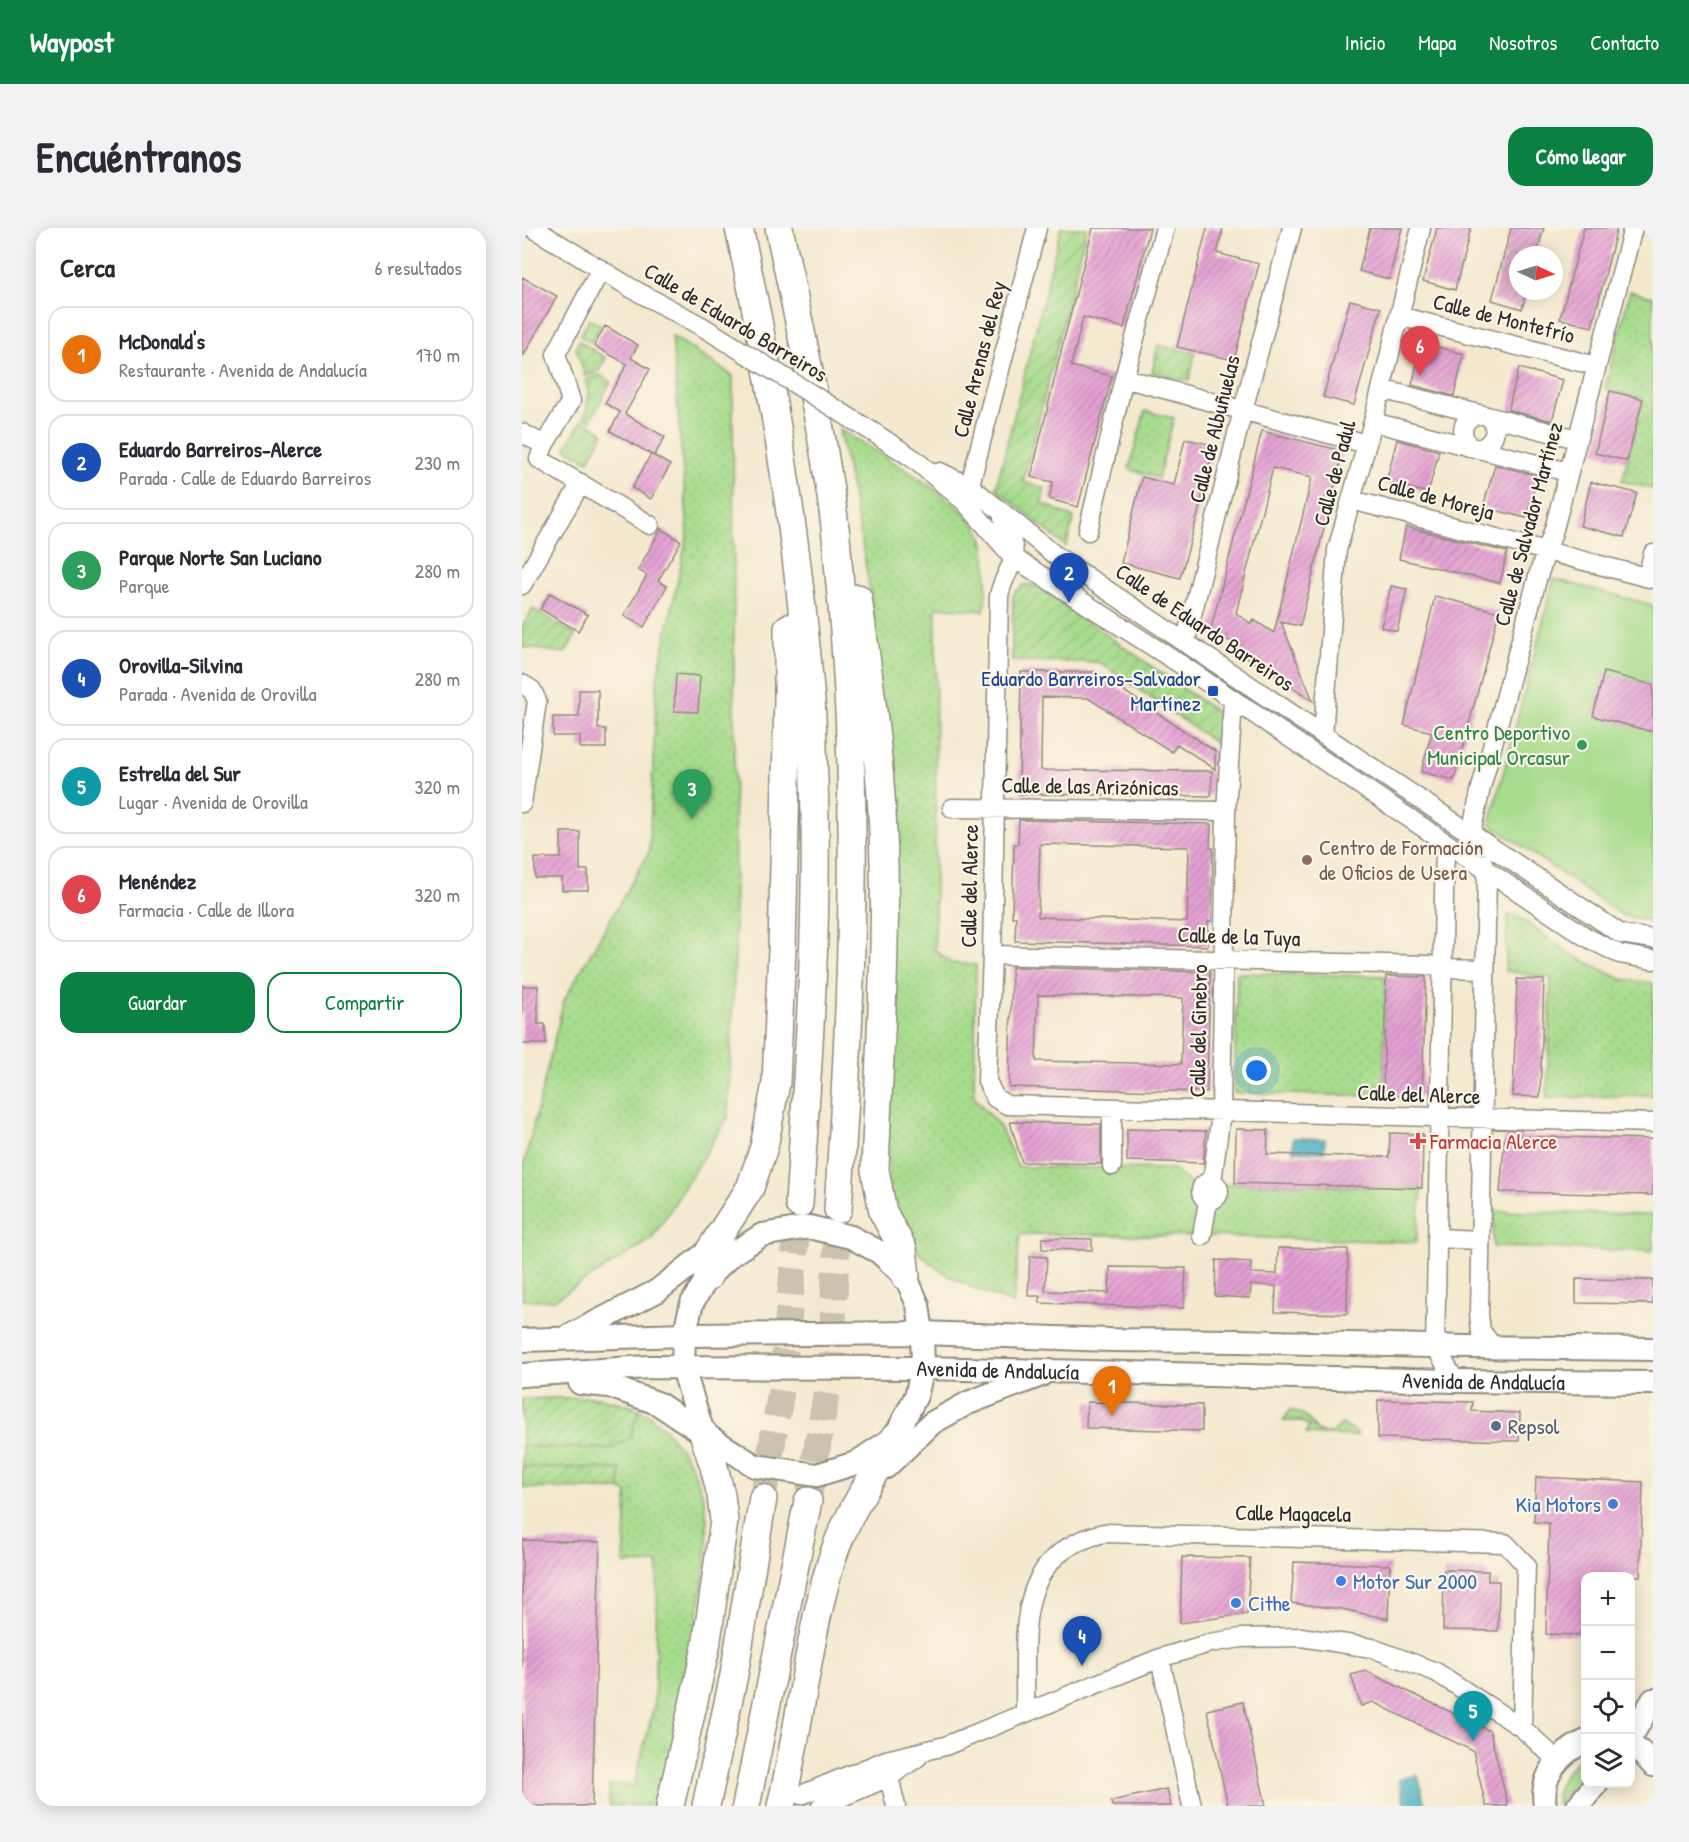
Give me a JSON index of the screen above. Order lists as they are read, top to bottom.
{
  "streets": {
    "main road": ["Avenida de Andalucía"],
    "street": [
      "Calle de Montefrío",
      "Calle de Eduardo Barreiros",
      "Calle Arenas del Rey",
      "Calle de Albuñuelas",
      "Calle de Padul",
      "Calle de Moreja",
      "Calle de Salvador Martínez",
      "Calle de las Arizónicas",
      "Calle del Alerce",
      "Calle de la Tuya",
      "Calle del Ginebro",
      "Calle Magacela"
    ]
  },
  "crossings": [
    ["Calle de Montefrío", "Calle de Padul"],
    ["Calle de Montefrío", "Calle de Salvador Martínez"],
    ["Calle de Eduardo Barreiros", "Calle Arenas del Rey"],
    ["Calle de Eduardo Barreiros", "Calle de Albuñuelas"],
    ["Calle de Eduardo Barreiros", "Calle de Padul"],
    ["Calle de Eduardo Barreiros", "Calle de Salvador Martínez"],
    ["Calle de Eduardo Barreiros", "Calle del Alerce"],
    ["Calle de Eduardo Barreiros", "Calle del Ginebro"],
    ["Calle de Padul", "Calle de Moreja"],
    ["Calle de Moreja", "Calle de Salvador Martínez"],
    ["Calle de las Arizónicas", "Calle del Alerce"],
    ["Calle de las Arizónicas", "Calle del Ginebro"],
    ["Calle del Alerce", "Calle de la Tuya"],
    ["Calle del Alerce", "Calle del Ginebro"],
    ["Calle de la Tuya", "Calle del Ginebro"]
  ],
  "places": {
    "transit": ["Eduardo Barreiros-Salvador Martínez"],
    "other": [
      "Centro Deportivo Municipal Orcasur",
      "Centro de Formación de Oficios de Usera",
      "Repsol",
      "Kia Motors",
      "Motor Sur 2000",
      "Cithe"
    ],
    "health": ["Farmacia Alerce"]
  },
  "north": "right",
  "page": {
    "header": "Waypost",
    "nav": [
      "Inicio",
      "Mapa",
      "Nosotros",
      "Contacto"
    ],
    "buttons": [
      "Cómo llegar",
      ["Guardar", "Compartir"]
    ],
    "title": "Encuéntranos",
    "heading": ["Cerca", "6 resultados"],
    "list": [
      {
        "mark": "1",
        "name": "McDonald's",
        "note": "Restaurante · Avenida de Andalucía",
        "value": "170 m"
      },
      {
        "mark": "2",
        "name": "Eduardo Barreiros-Alerce",
        "note": "Parada · Calle de Eduardo Barreiros",
        "value": "230 m"
      },
      {
        "mark": "3",
        "name": "Parque Norte San Luciano",
        "note": "Parque",
        "value": "280 m"
      },
      {
        "mark": "4",
        "name": "Orovilla-Silvina",
        "note": "Parada · Avenida de Orovilla",
        "value": "280 m"
      },
      {
        "mark": "5",
        "name": "Estrella del Sur",
        "note": "Lugar · Avenida de Orovilla",
        "value": "320 m"
      },
      {
        "mark": "6",
        "name": "Menéndez",
        "note": "Farmacia · Calle de Illora",
        "value": "320 m"
      }
    ],
    "pins": [
      "6",
      "2",
      "3",
      "1",
      "4",
      "5"
    ],
    "map_buttons": ["+", "−"]
  }
}
